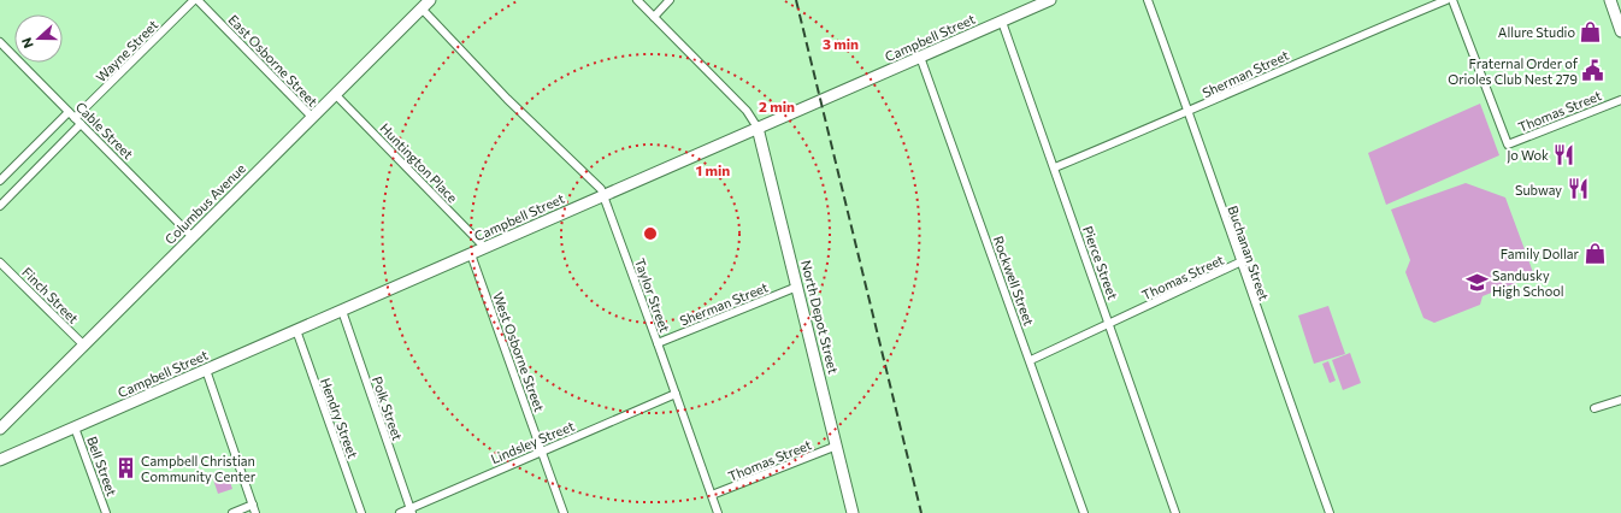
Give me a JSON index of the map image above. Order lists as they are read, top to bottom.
{
  "streets": {
    "street": [
      "Campbell Street",
      "Wayne Street",
      "East Osborne Street",
      "Sherman Street",
      "Thomas Street",
      "Cable Street",
      "Huntington Place",
      "Columbus Avenue",
      "Buchanan Street",
      "Pierce Street",
      "Rockwell Street",
      "Finch Street",
      "Taylor Street",
      "North Depot Street",
      "West Osborne Street",
      "Polk Street",
      "Hendry Street",
      "Lindsley Street",
      "Bell Street"
    ]
  },
  "crossings": [
    ["Campbell Street", "Huntington Place"],
    ["Campbell Street", "Pierce Street"],
    ["Campbell Street", "Rockwell Street"],
    ["Campbell Street", "Taylor Street"],
    ["Campbell Street", "North Depot Street"],
    ["Campbell Street", "West Osborne Street"],
    ["Campbell Street", "Polk Street"],
    ["Campbell Street", "Hendry Street"],
    ["Campbell Street", "Bell Street"],
    ["Wayne Street", "East Osborne Street"],
    ["Wayne Street", "Cable Street"],
    ["East Osborne Street", "Columbus Avenue"],
    ["Sherman Street", "Buchanan Street"],
    ["Sherman Street", "Pierce Street"],
    ["Sherman Street", "Taylor Street"],
    ["Sherman Street", "North Depot Street"],
    ["Thomas Street", "Buchanan Street"],
    ["Thomas Street", "Pierce Street"],
    ["Thomas Street", "Rockwell Street"],
    ["Thomas Street", "Taylor Street"],
    ["Thomas Street", "North Depot Street"],
    ["Cable Street", "Columbus Avenue"],
    ["Huntington Place", "Columbus Avenue"],
    ["Columbus Avenue", "Finch Street"],
    ["Columbus Avenue", "Taylor Street"],
    ["Taylor Street", "Lindsley Street"],
    ["West Osborne Street", "Lindsley Street"],
    ["Polk Street", "Lindsley Street"]
  ],
  "places": {
    "shop": ["Allure Studio", "Family Dollar"],
    "public building": ["Fraternal Order of Orioles Club Nest 279"],
    "restaurant": ["Jo Wok", "Subway"],
    "school or university": ["Sandusky High School"],
    "building": ["Campbell Christian Community Center"]
  },
  "north": "left",
  "rings": ["3 min", "2 min", "1 min"]
}
